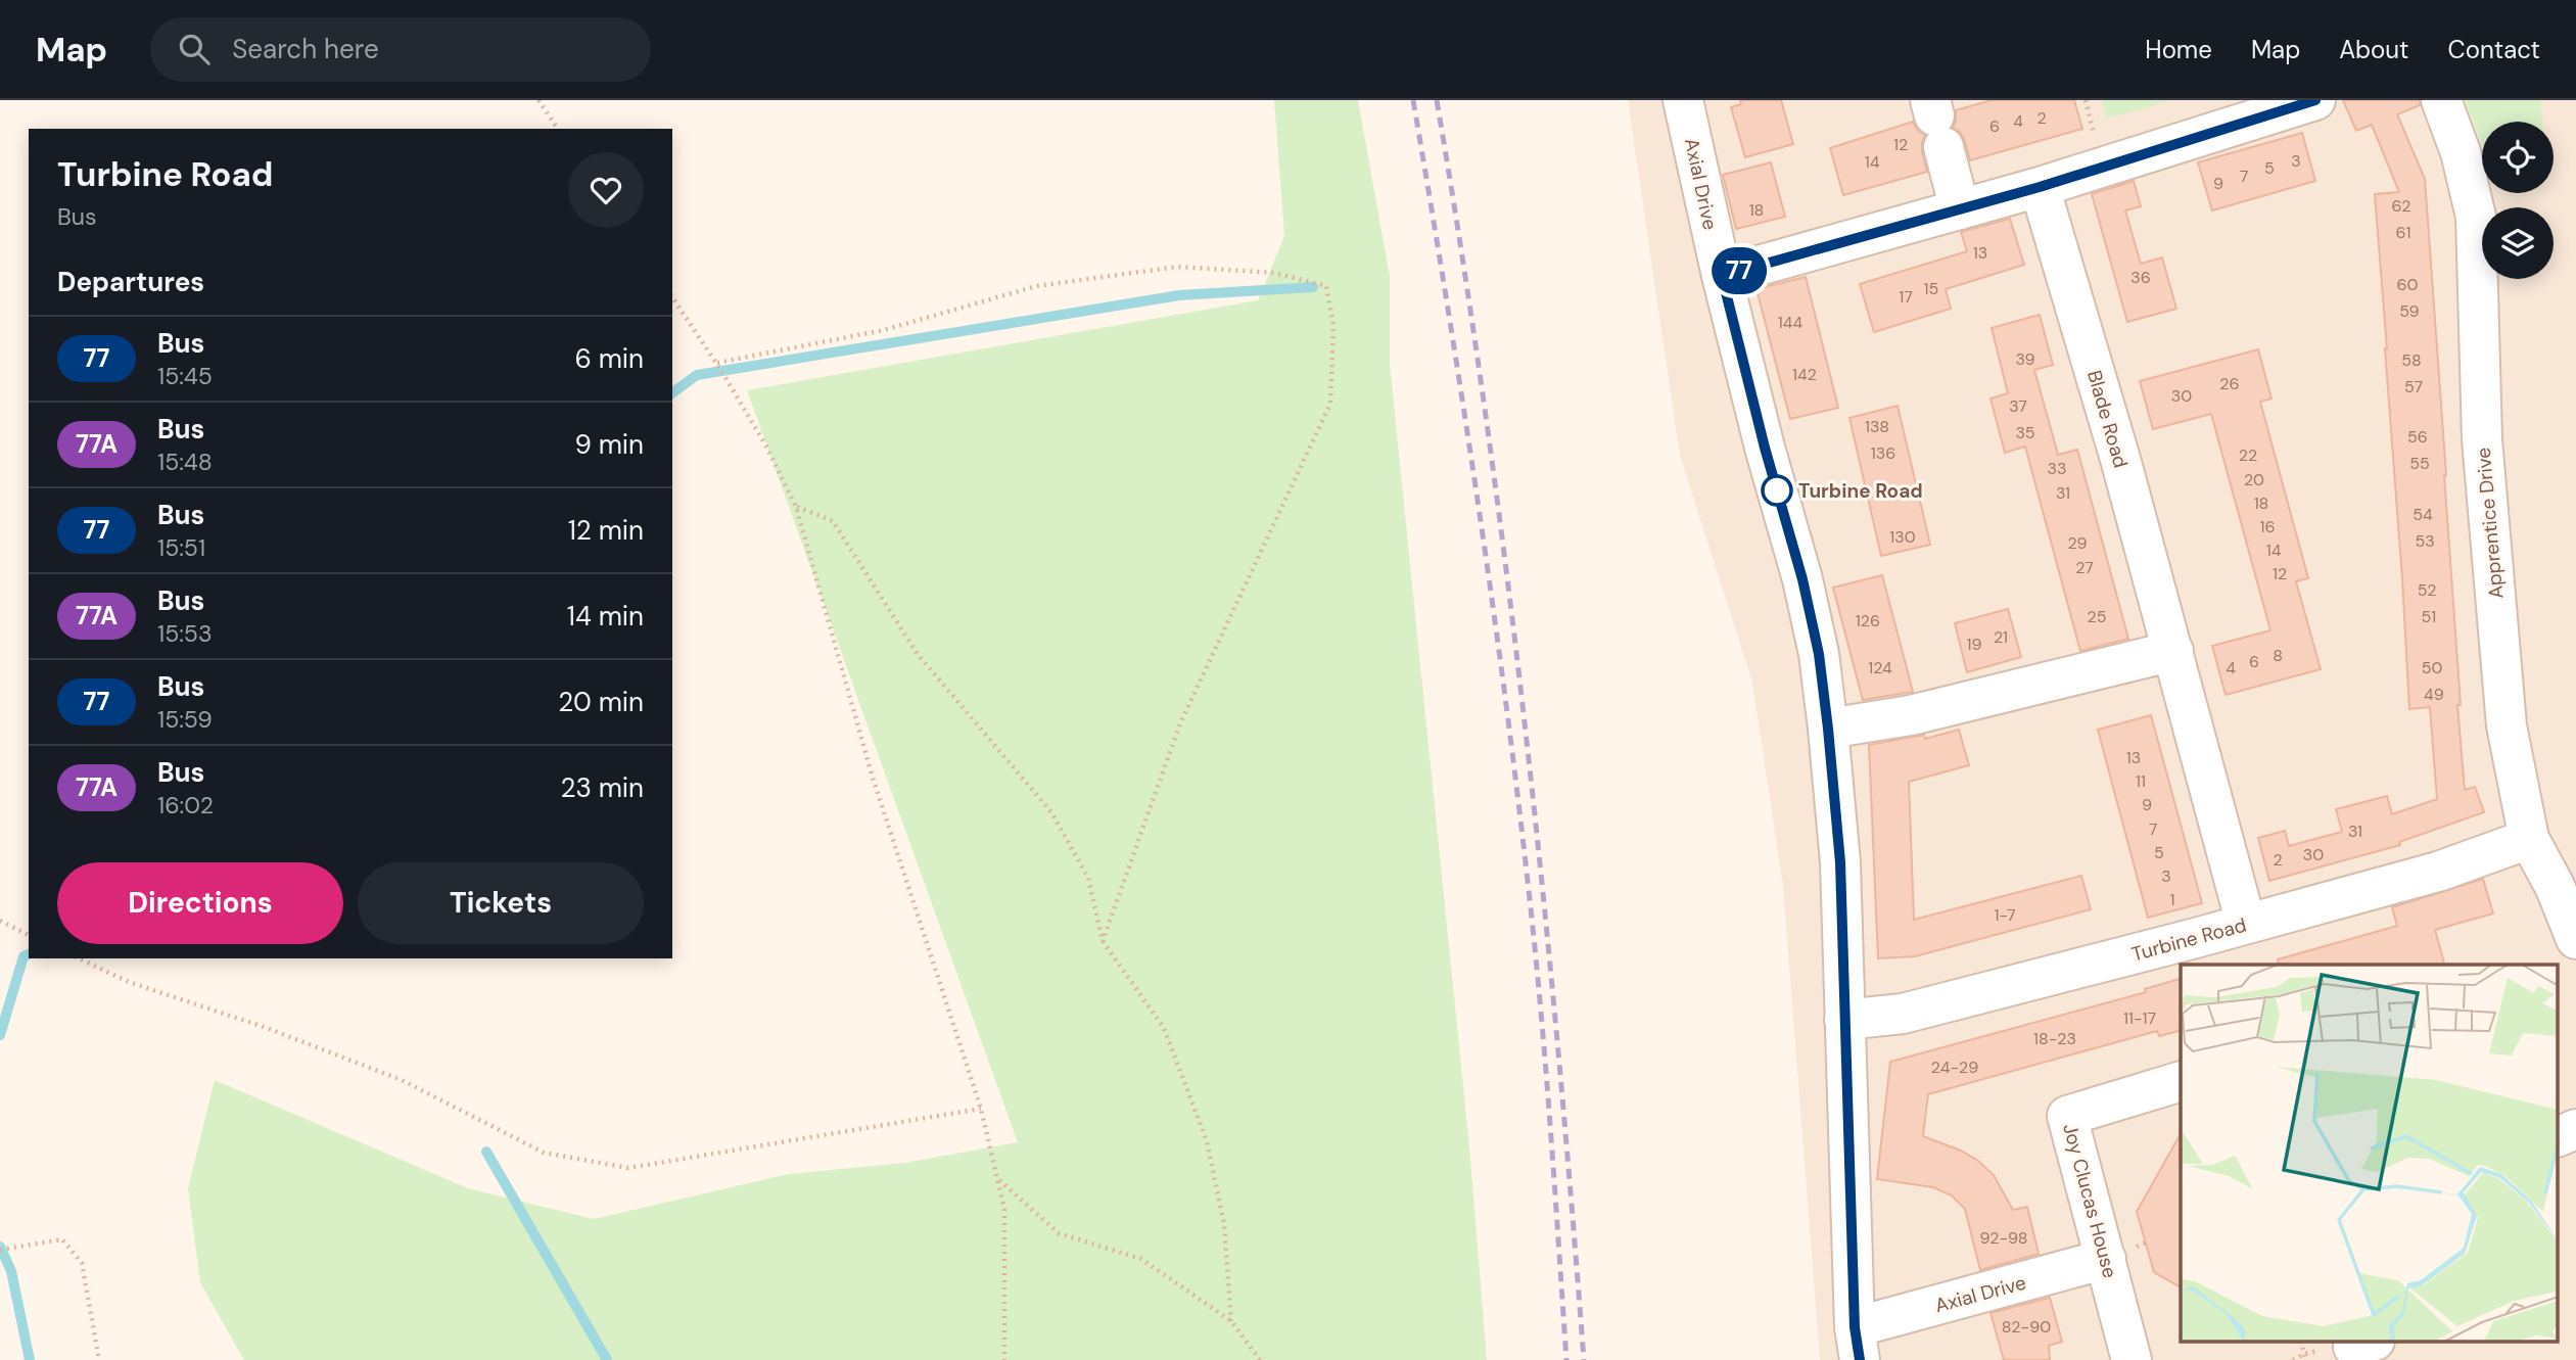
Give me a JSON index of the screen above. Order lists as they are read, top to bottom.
{
  "streets": {
    "street": [
      "Axial Drive",
      "Blade Road",
      "Apprentice Drive",
      "Turbine Road",
      "Joy Clucas House"
    ]
  },
  "crossings": [
    ["Axial Drive", "Turbine Road"],
    ["Axial Drive", "Joy Clucas House"],
    ["Blade Road", "Turbine Road"],
    ["Apprentice Drive", "Turbine Road"]
  ],
  "places": ["Turbine Road"],
  "lines": ["bus line 77"],
  "house_numbers": [
    "2",
    "4",
    "6",
    "12",
    "3",
    "14",
    "5",
    "7",
    "9",
    "62",
    "18",
    "61",
    "13",
    "36",
    "60",
    "15",
    "17",
    "59",
    "144",
    "39",
    "58",
    "142",
    "26",
    "57",
    "30",
    "37",
    "138",
    "35",
    "56",
    "136",
    "22",
    "55",
    "33",
    "20",
    "31",
    "18",
    "54",
    "16",
    "130",
    "53",
    "29",
    "14",
    "27",
    "12",
    "52",
    "25",
    "51",
    "126",
    "21",
    "19",
    "8",
    "6",
    "124",
    "4",
    "50",
    "49",
    "13",
    "11",
    "9",
    "7",
    "31",
    "5",
    "30",
    "2",
    "3",
    "1",
    "1-7",
    "11-17",
    "18-23",
    "24-29",
    "92-98",
    "82-90"
  ],
  "page": {
    "header": "Map",
    "search": "Search here",
    "nav": [
      "Home",
      "Map",
      "About",
      "Contact"
    ],
    "on_map": "77",
    "heading": [
      ["Turbine Road", "Bus"],
      "Departures"
    ],
    "list": [
      {
        "mark": "77",
        "name": "Bus",
        "note": "15:45",
        "value": "6 min"
      },
      {
        "mark": "77A",
        "name": "Bus",
        "note": "15:48",
        "value": "9 min"
      },
      {
        "mark": "77",
        "name": "Bus",
        "note": "15:51",
        "value": "12 min"
      },
      {
        "mark": "77A",
        "name": "Bus",
        "note": "15:53",
        "value": "14 min"
      },
      {
        "mark": "77",
        "name": "Bus",
        "note": "15:59",
        "value": "20 min"
      },
      {
        "mark": "77A",
        "name": "Bus",
        "note": "16:02",
        "value": "23 min"
      }
    ],
    "buttons": ["Directions", "Tickets"]
  }
}
